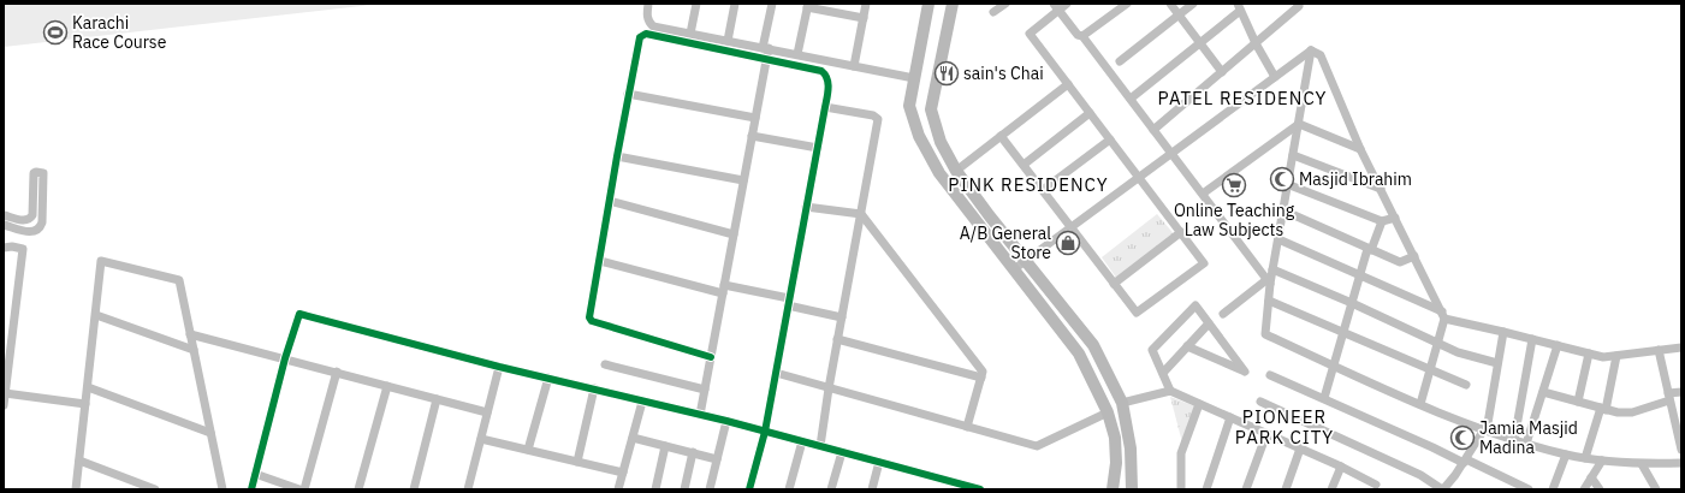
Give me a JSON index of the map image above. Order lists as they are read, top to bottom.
{
  "districts": ["PATEL RESIDENCY", "PINK RESIDENCY", "PIONEER PARK CITY"],
  "places": {
    "sports": ["Karachi Race Course"],
    "restaurant": ["sain's Chai"],
    "mosque": ["Masjid Ibrahim", "Jamia Masjid Madina"],
    "supermarket": ["Online Teaching Law Subjects"],
    "shop": ["A/B General Store"]
  }
}
